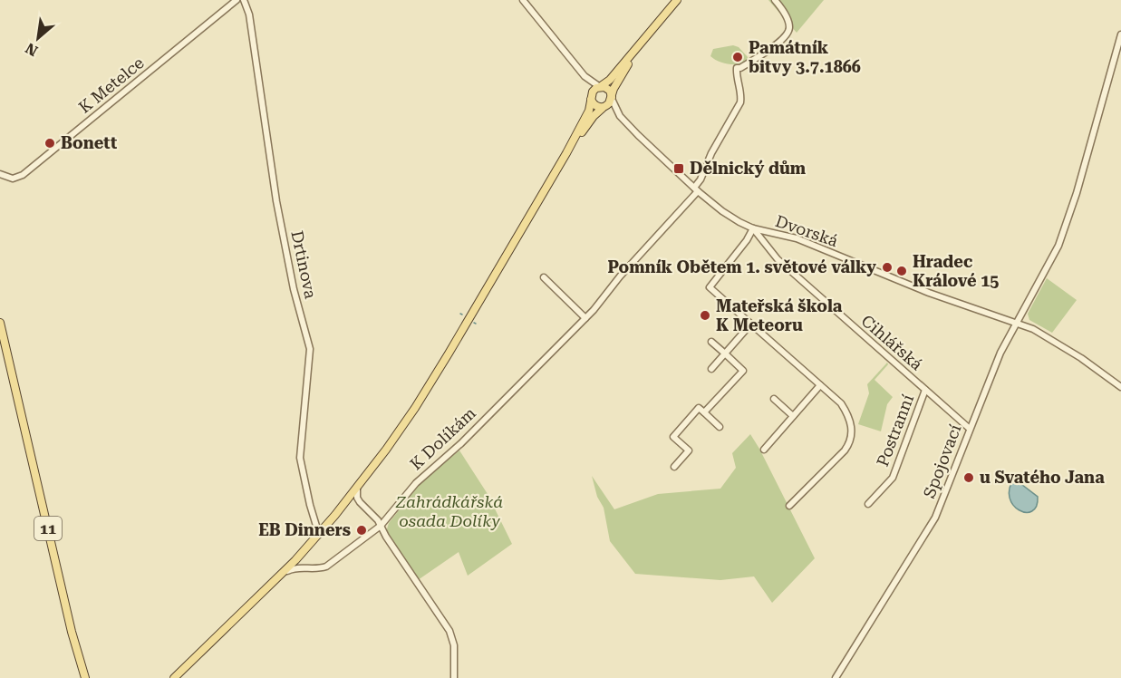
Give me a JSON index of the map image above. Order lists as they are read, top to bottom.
{
  "streets": {
    "main road": ["Dvorská", "11"],
    "street": [
      "K Metelce",
      "Drtinova",
      "Cihlářská",
      "Postranní",
      "K Dolíkám",
      "Spojovací"
    ]
  },
  "crossings": [
    ["Dvorská", "Cihlářská"],
    ["Dvorská", "K Dolíkám"],
    ["Dvorská", "Spojovací"],
    ["Cihlářská", "Postranní"],
    ["Cihlářská", "Spojovací"]
  ],
  "parks": ["Zahrádkářská osada Dolíky"],
  "places": {
    "other": [
      "Památník bitvy 3.7.1866",
      "Bonett",
      "Pomník Obětem 1. světové války",
      "Hradec Králové 15",
      "Mateřská škola K Meteoru",
      "u Svatého Jana",
      "EB Dinners"
    ],
    "transit": ["Dělnický dům"]
  },
  "north": "bottom left"
}
